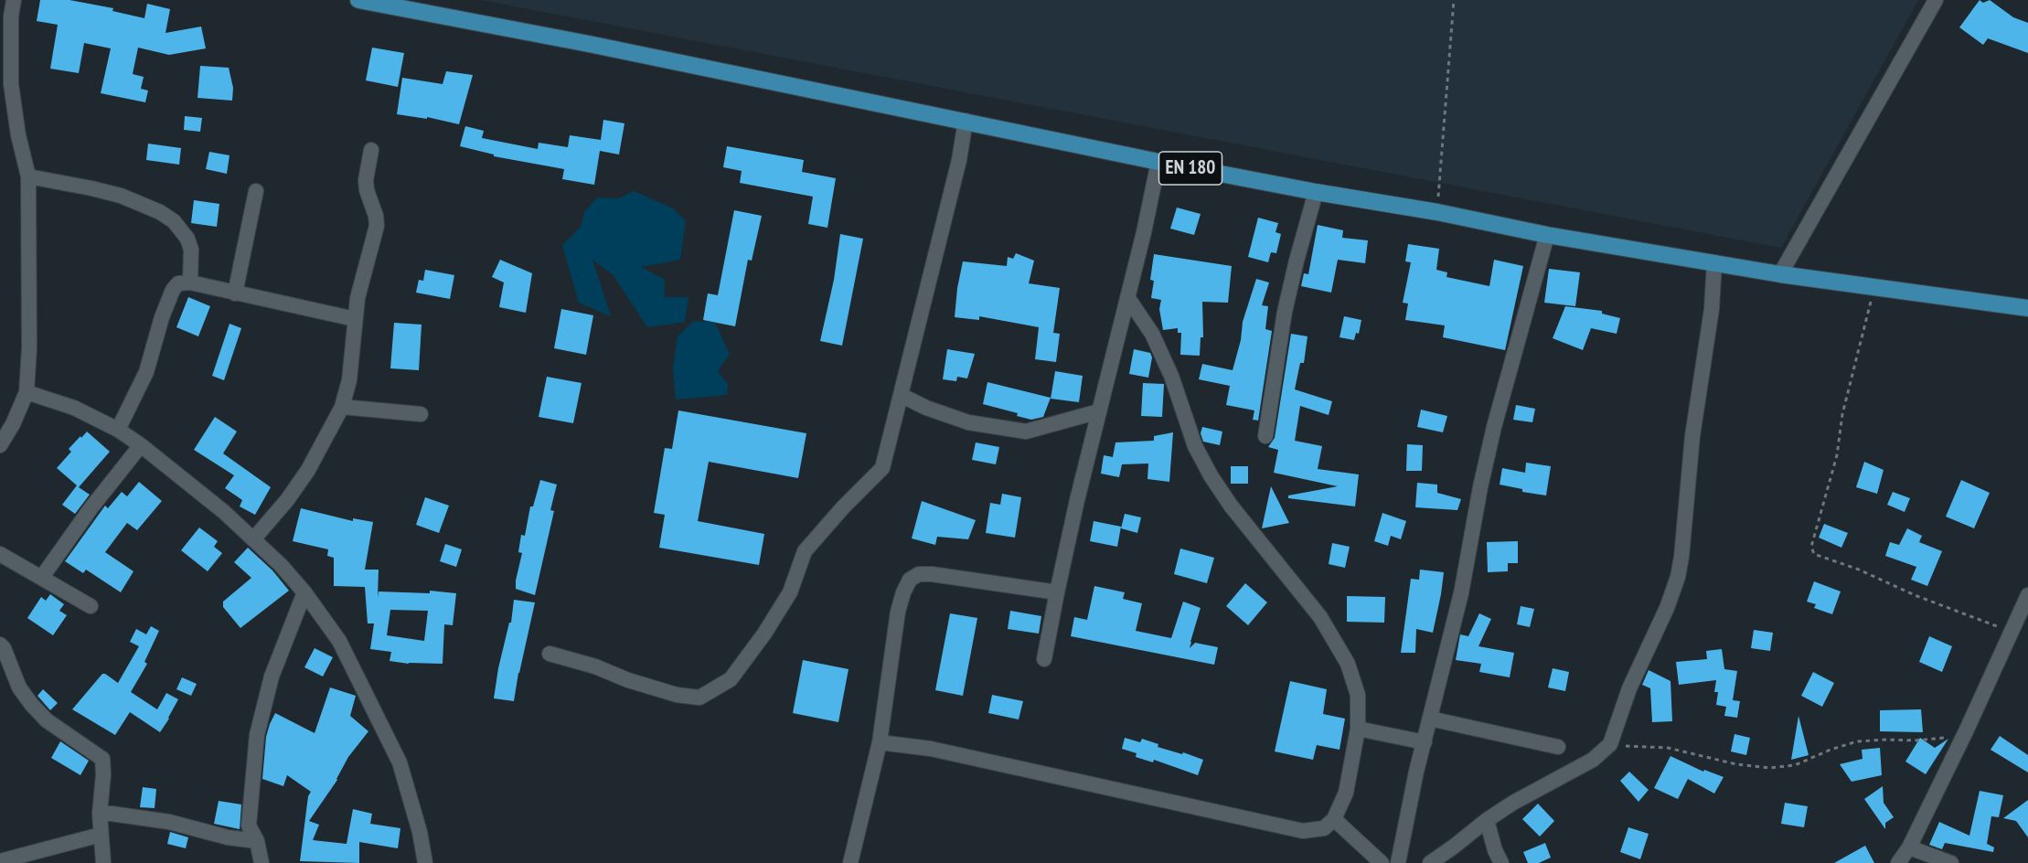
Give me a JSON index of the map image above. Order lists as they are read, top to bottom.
{
  "streets": {
    "main road": ["EN 180"]
  }
}
